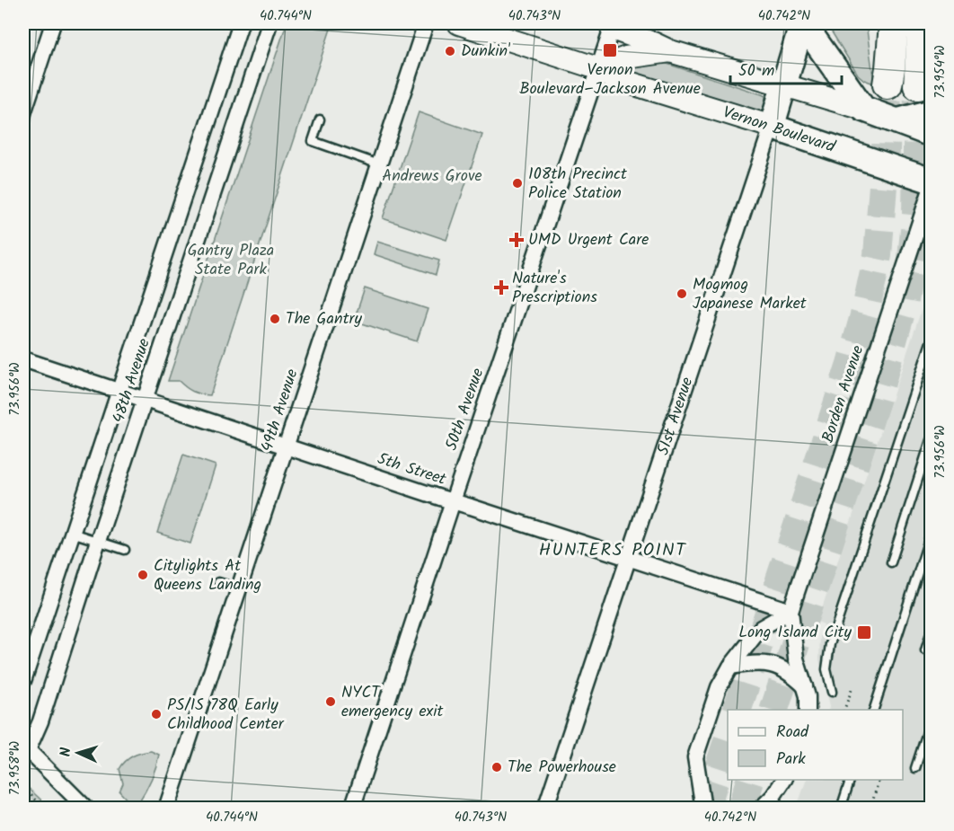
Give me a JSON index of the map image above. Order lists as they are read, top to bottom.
{
  "streets": {
    "main road": ["Vernon Boulevard", "51st Avenue"],
    "street": [
      "48th Avenue",
      "Borden Avenue",
      "50th Avenue",
      "49th Avenue",
      "5th Street"
    ]
  },
  "crossings": [
    ["Vernon Boulevard", "50th Avenue"],
    ["Vernon Boulevard", "51st Avenue"],
    ["48th Avenue", "5th Street"],
    ["Borden Avenue", "5th Street"],
    ["50th Avenue", "5th Street"],
    ["49th Avenue", "5th Street"],
    ["51st Avenue", "5th Street"]
  ],
  "districts": ["HUNTERS POINT"],
  "parks": ["Andrews Grove", "Gantry Plaza State Park"],
  "places": {
    "transit": ["Vernon Boulevard–Jackson Avenue", "Long Island City"],
    "other": [
      "Dunkin'",
      "108th Precinct Police Station",
      "Mogmog Japanese Market",
      "The Gantry",
      "Citylights At Queens Landing",
      "NYCT emergency exit",
      "PS/IS 78Q Early Childhood Center",
      "The Powerhouse"
    ],
    "health": ["UMD Urgent Care", "Nature's Prescriptions"]
  },
  "legend": ["Road", "Park"],
  "scale_bar": "50 m",
  "north": "left",
  "coordinates": [
    "40.744°N",
    "40.743°N",
    "40.742°N",
    "73.954°W",
    "73.956°W",
    "73.958°W"
  ]
}
